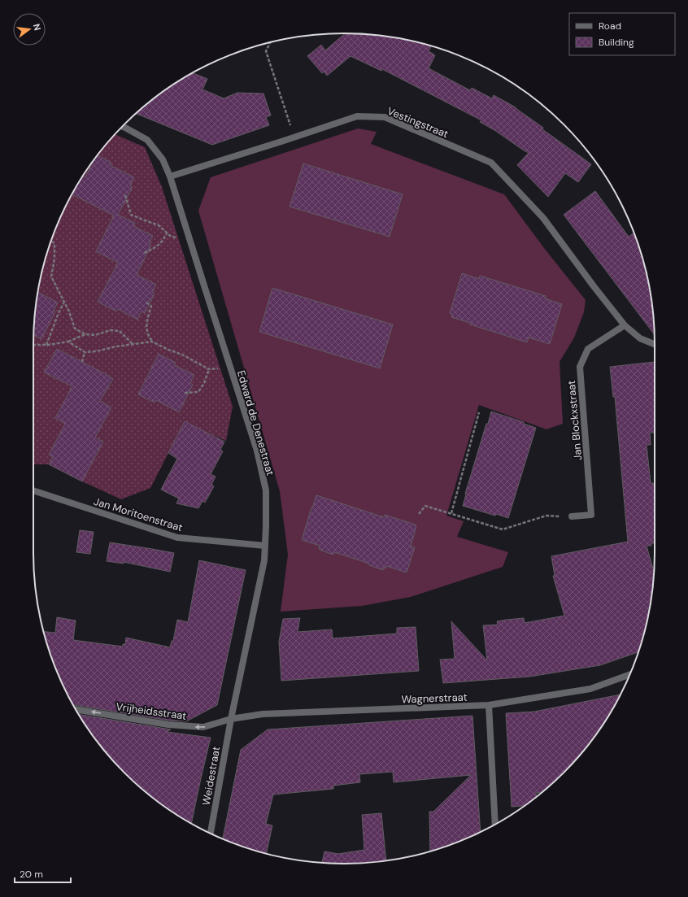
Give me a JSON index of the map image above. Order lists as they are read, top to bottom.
{
  "streets": {
    "street": [
      "Vestingstraat",
      "Jan Blockxstraat",
      "Edward de Denestraat",
      "Jan Moritoenstraat",
      "Wagnerstraat",
      "Vrijheidsstraat",
      "Weidestraat"
    ]
  },
  "crossings": [
    ["Vestingstraat", "Jan Blockxstraat"],
    ["Vestingstraat", "Edward de Denestraat"],
    ["Edward de Denestraat", "Jan Moritoenstraat"],
    ["Edward de Denestraat", "Wagnerstraat"],
    ["Edward de Denestraat", "Vrijheidsstraat"],
    ["Edward de Denestraat", "Weidestraat"],
    ["Wagnerstraat", "Vrijheidsstraat"],
    ["Wagnerstraat", "Weidestraat"],
    ["Vrijheidsstraat", "Weidestraat"]
  ],
  "one_way": ["Vrijheidsstraat"],
  "legend": ["Road", "Building"],
  "scale_bar": "20 m",
  "north": "right"
}
